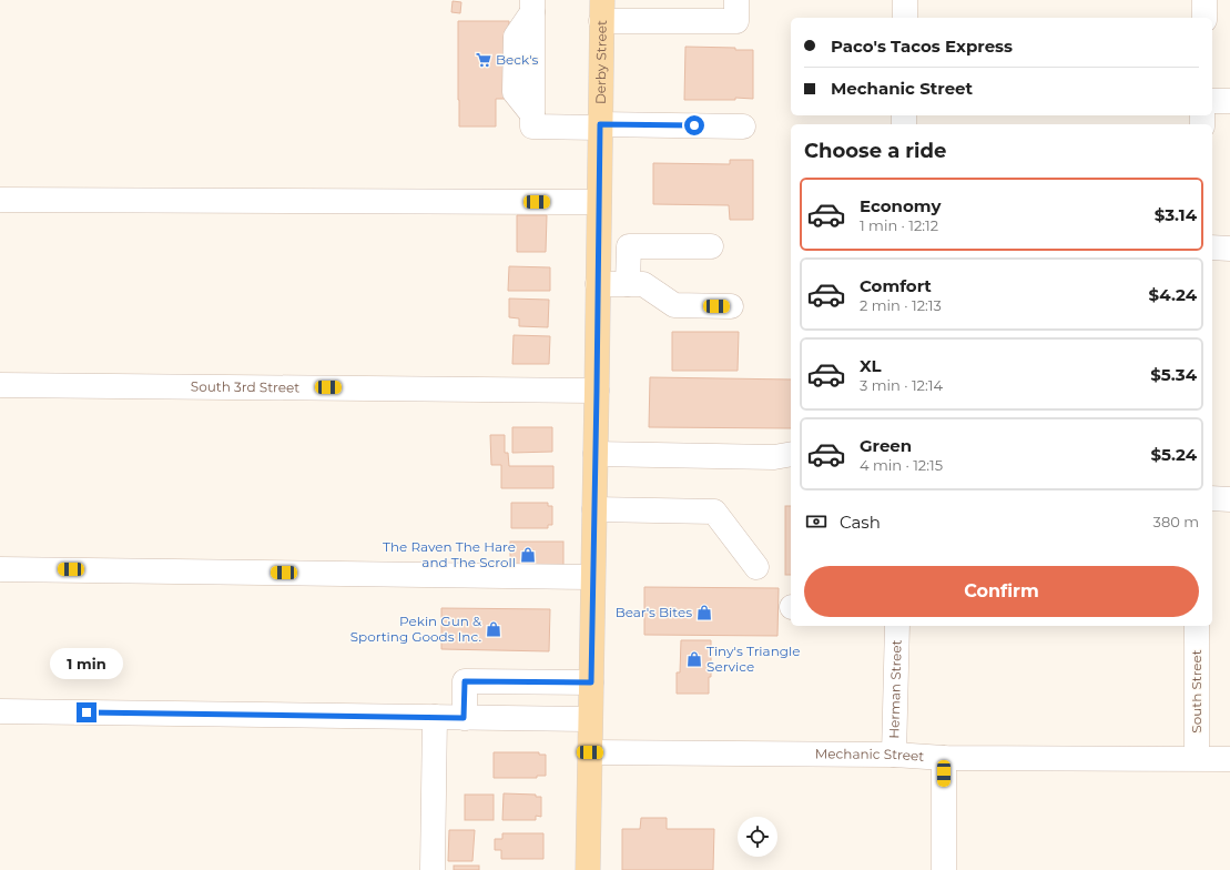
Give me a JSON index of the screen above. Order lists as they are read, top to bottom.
{
  "streets": {
    "main road": ["Derby Street"],
    "street": [
      "South 3rd Street",
      "Herman Street",
      "South Street",
      "Mechanic Street"
    ]
  },
  "crossings": [
    ["Derby Street", "South 3rd Street"],
    ["Derby Street", "Mechanic Street"],
    ["Herman Street", "Mechanic Street"],
    ["South Street", "Mechanic Street"]
  ],
  "places": {
    "supermarket": ["Beck's"],
    "shop": [
      "The Raven The Hare and The Scroll",
      "Bear's Bites",
      "Pekin Gun & Sporting Goods Inc.",
      "Tiny's Triangle Service"
    ]
  },
  "page": {
    "banner": ["Paco's Tacos Express", "Mechanic Street"],
    "heading": "Choose a ride",
    "list": [
      {
        "name": "Economy",
        "note": "1 min · 12:12",
        "value": "$3.14"
      },
      {
        "name": "Comfort",
        "note": "2 min · 12:13",
        "value": "$4.24"
      },
      {
        "name": "XL",
        "note": "3 min · 12:14",
        "value": "$5.34"
      },
      {
        "name": "Green",
        "note": "4 min · 12:15",
        "value": "$5.24"
      }
    ],
    "pay": ["Cash", "380 m"],
    "buttons": "Confirm",
    "bubble": "1 min"
  }
}
